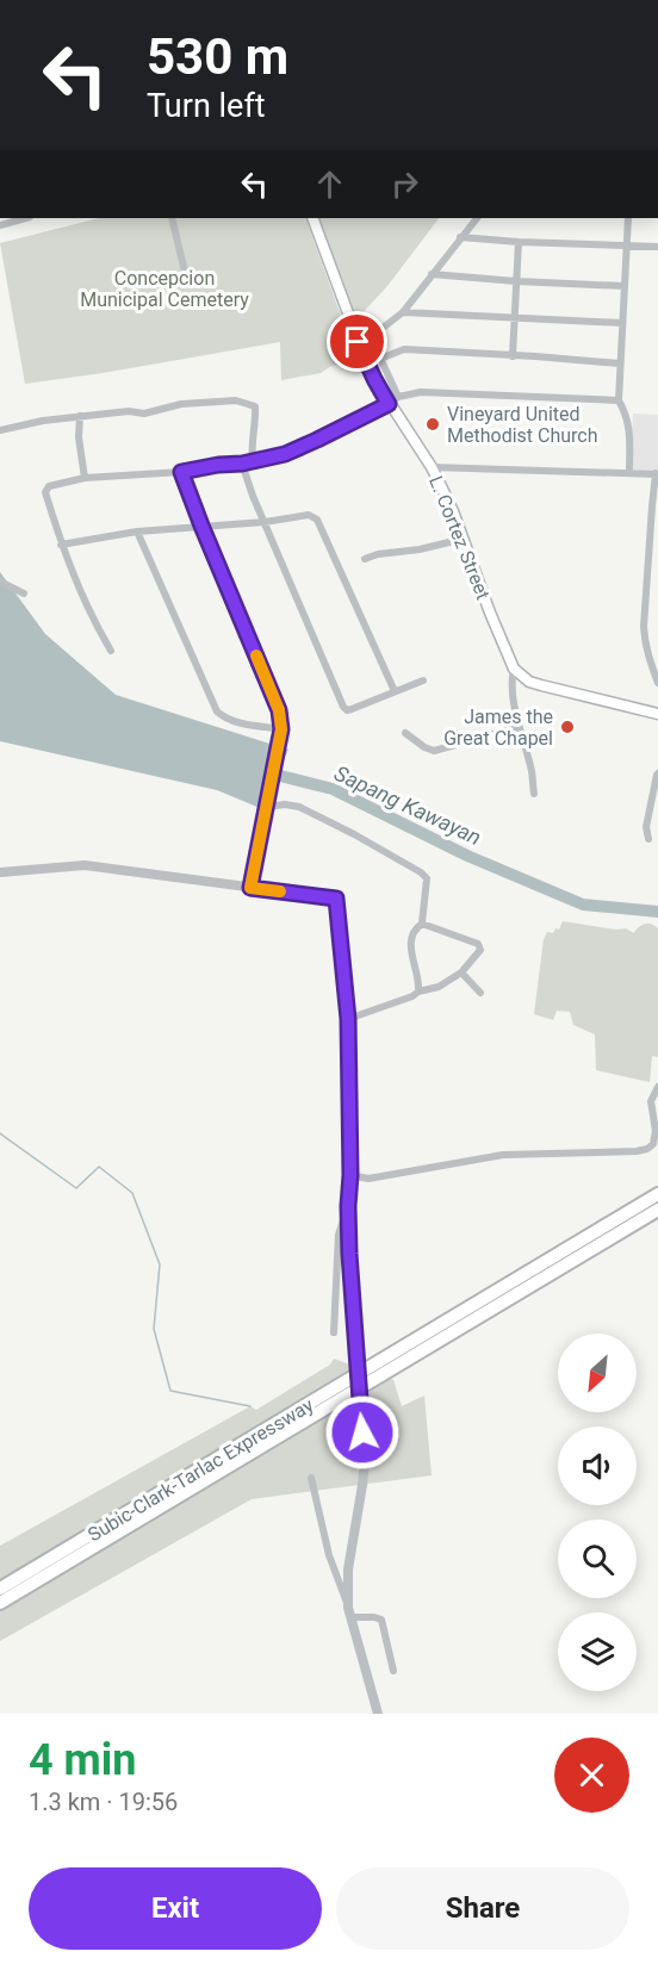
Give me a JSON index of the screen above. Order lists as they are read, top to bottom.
{
  "streets": {
    "highway": ["Subic-Clark-Tarlac Expressway"],
    "main road": ["L. Cortez Street"]
  },
  "water": ["Sapang Kawayan"],
  "parks": ["Concepcion Municipal Cemetery"],
  "places": ["Vineyard United Methodist Church", "James the Great Chapel"],
  "north": "bottom left",
  "page": {
    "turn": ["530 m", "Turn left"],
    "heading": ["4 min", "1.3 km · 19:56"],
    "buttons": ["Exit", "Share"]
  }
}
